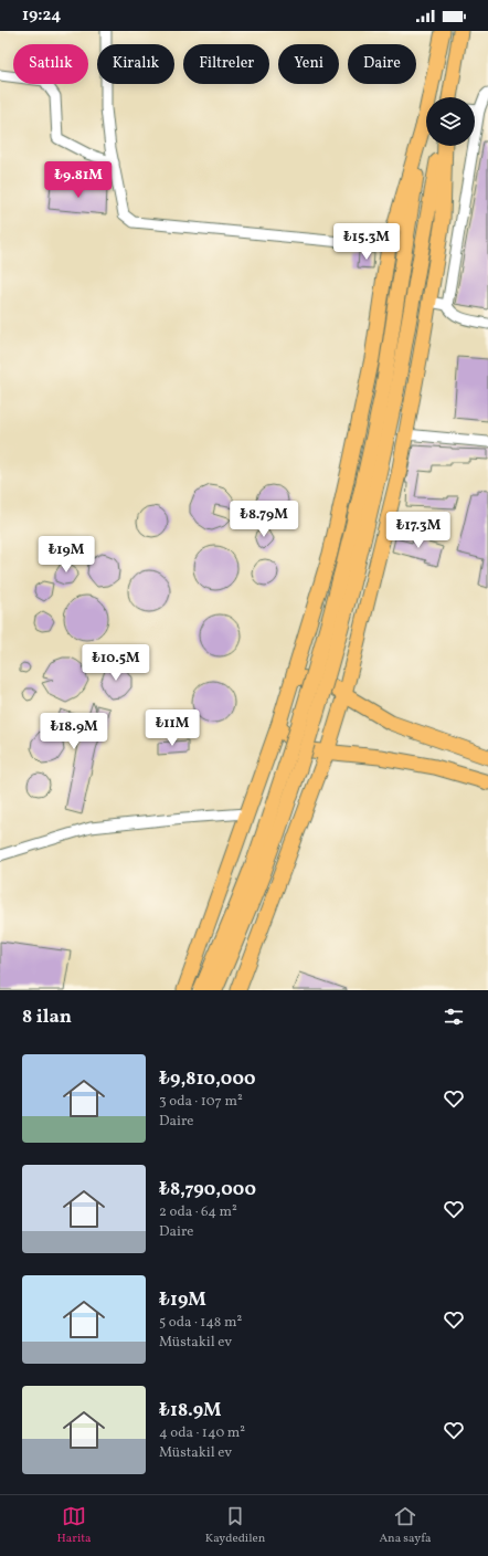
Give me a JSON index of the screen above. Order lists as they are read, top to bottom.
{
  "page": {
    "status": "19:24",
    "chip": [
      "Satılık",
      "Kiralık",
      "Filtreler",
      "Yeni",
      "Daire"
    ],
    "price": [
      "₺9.81M",
      "₺15.3M",
      "₺8.79M",
      "₺17.3M",
      "₺19M",
      "₺10.5M",
      "₺11M",
      "₺18.9M"
    ],
    "heading": "8 ilan",
    "list": [
      {
        "name": "₺9,810,000",
        "note": "3 oda · 107 m² · Daire"
      },
      {
        "name": "₺8,790,000",
        "note": "2 oda · 64 m² · Daire"
      },
      {
        "name": "₺19M",
        "note": "5 oda · 148 m² · Müstakil ev"
      },
      {
        "name": "₺18.9M",
        "note": "4 oda · 140 m² · Müstakil ev"
      }
    ],
    "tabs": ["Harita", "Kaydedilen", "Ana sayfa"]
  }
}
